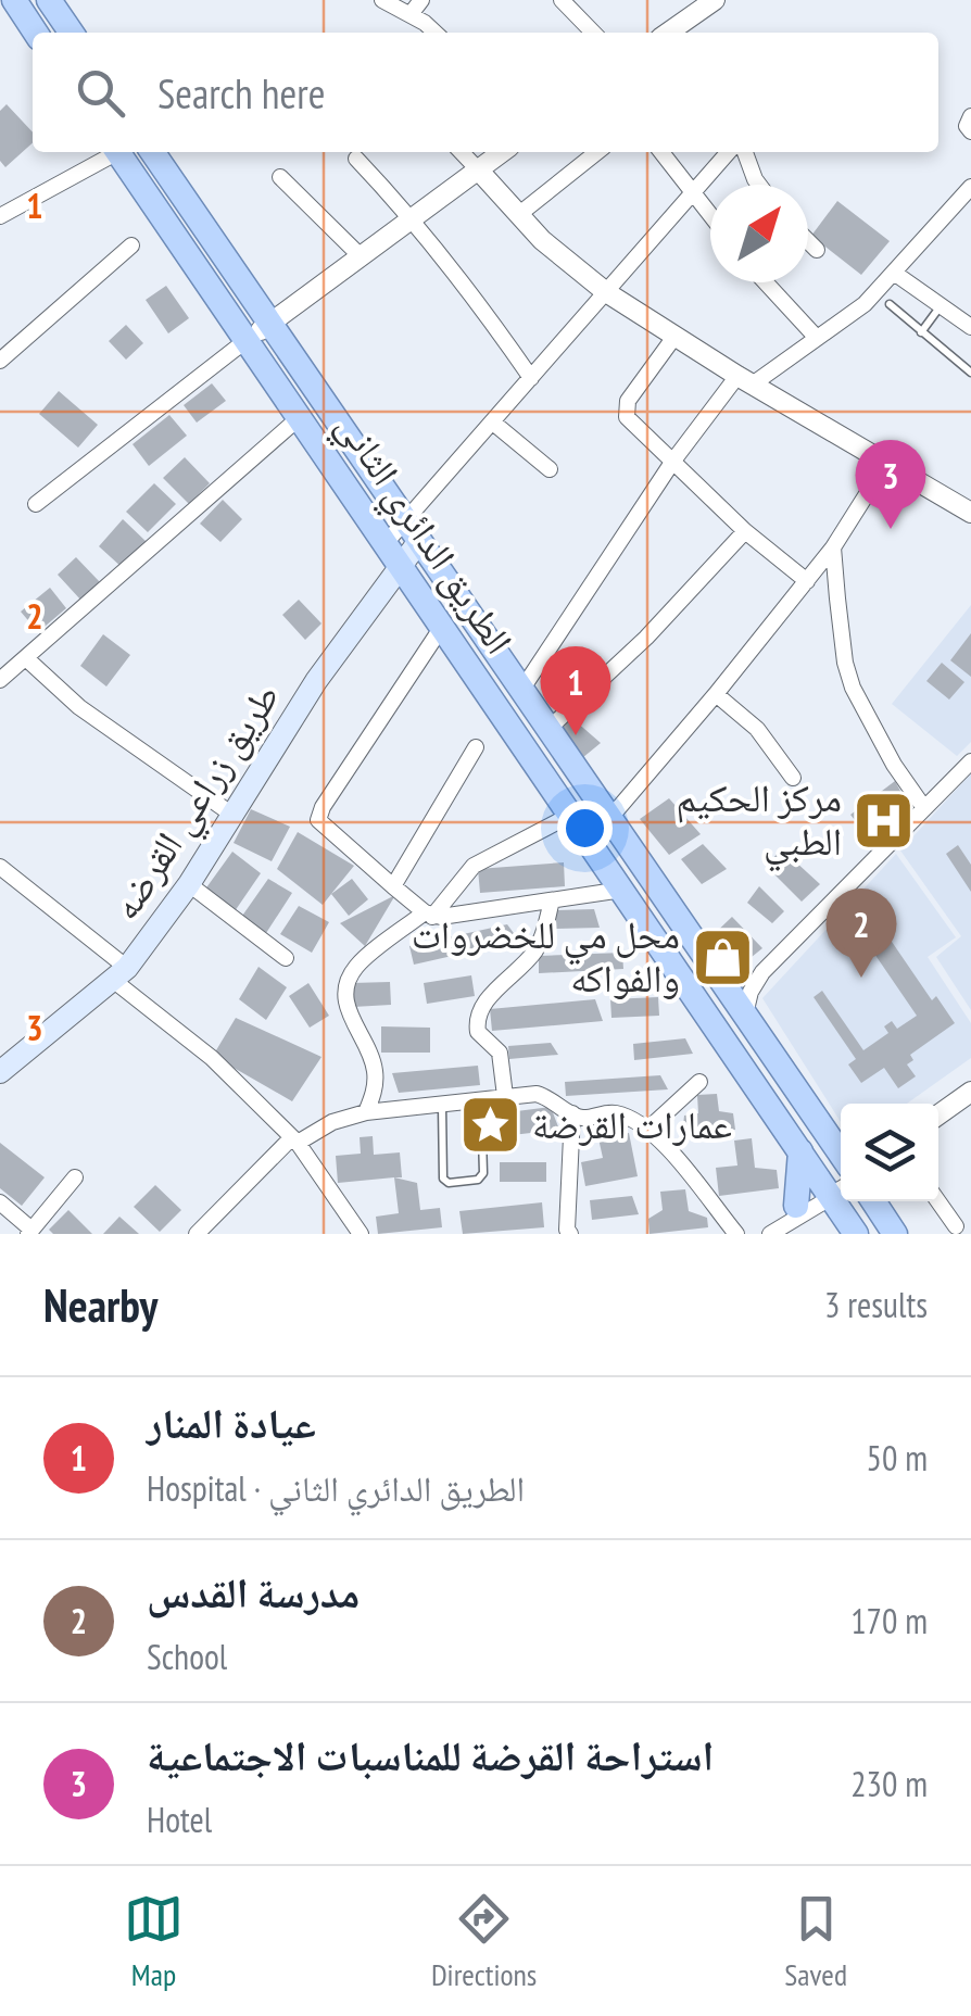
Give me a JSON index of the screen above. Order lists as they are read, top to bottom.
{
  "streets": {
    "main road": ["الطريق الدائري الثاني", "طريق زراعي القرضه"]
  },
  "crossings": [
    ["الطريق الدائري الثاني", "طريق زراعي القرضه"]
  ],
  "places": {
    "hospital": ["مركز الحكيم الطبي"],
    "shop": ["محل مي للخضروات والفواكه"],
    "place": ["عمارات القرضة"]
  },
  "north": "top right",
  "page": {
    "search": "Search here",
    "pins": ["3", "1", "2"],
    "heading": ["Nearby", "3 results"],
    "list": [
      {
        "mark": "1",
        "name": "عيادة المنار",
        "note": "Hospital · الطريق الدائري الثاني",
        "value": "50 m"
      },
      {
        "mark": "2",
        "name": "مدرسة القدس",
        "note": "School",
        "value": "170 m"
      },
      {
        "mark": "3",
        "name": "استراحة القرضة للمناسبات الاجتماعية",
        "note": "Hotel",
        "value": "230 m"
      }
    ],
    "nav": ["Map", "Directions", "Saved"]
  },
  "grid": {
    "rows": ["1", "2", "3"]
  }
}
